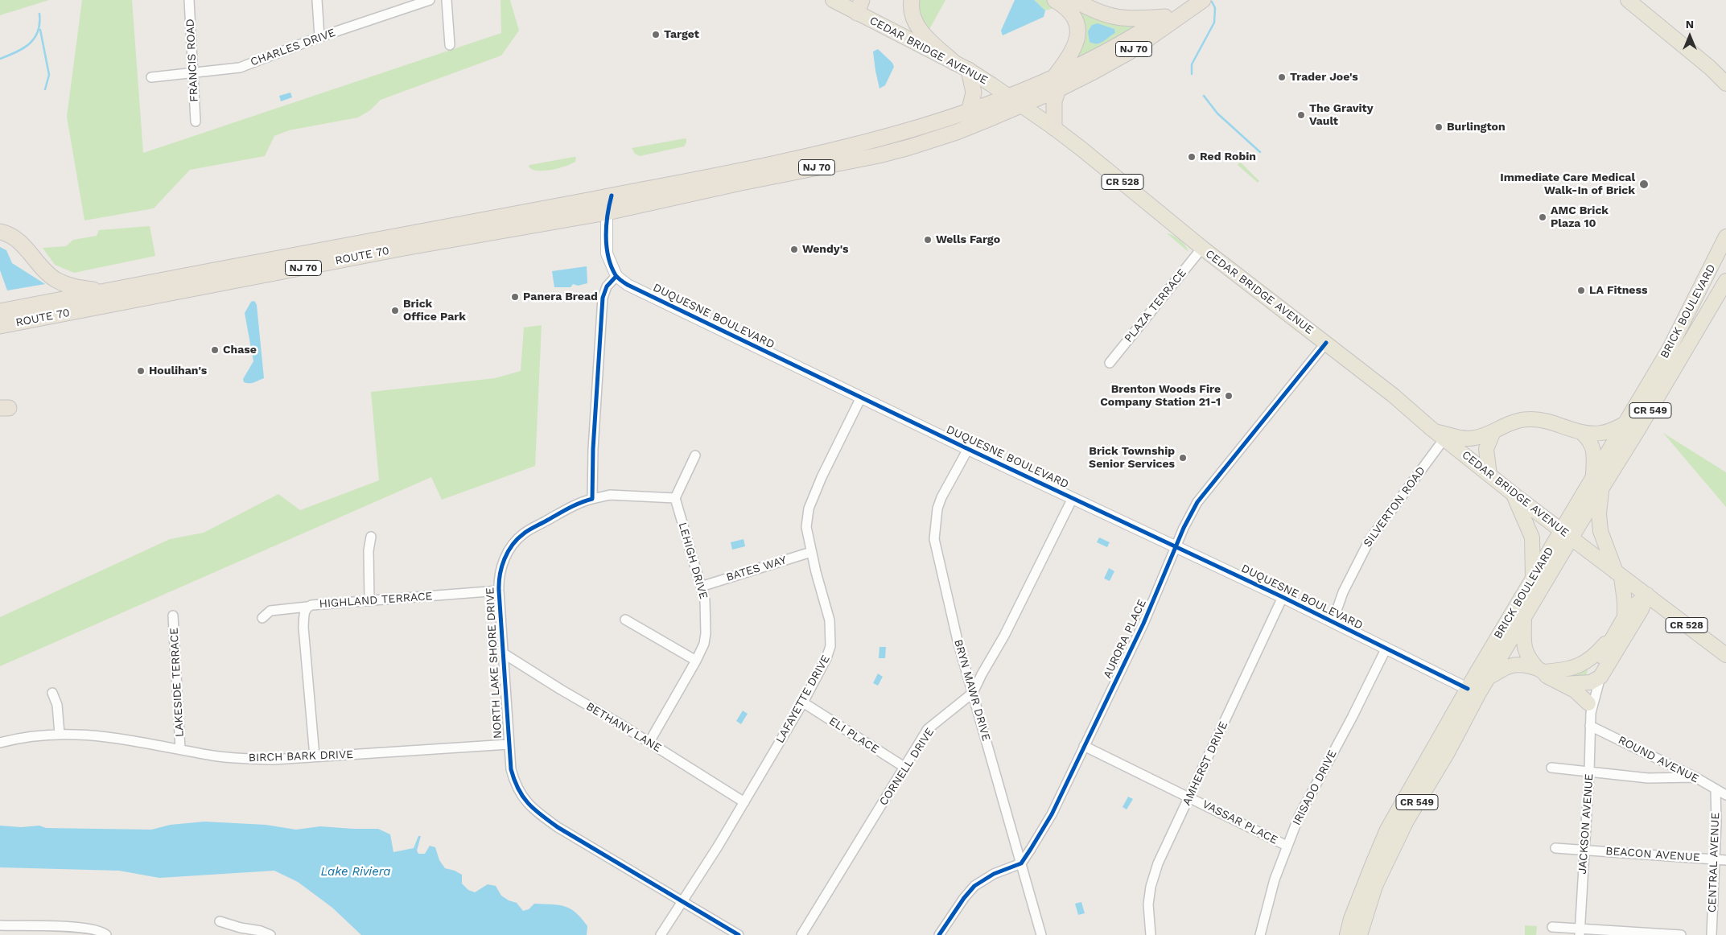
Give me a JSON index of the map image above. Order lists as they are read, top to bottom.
{
  "streets": {
    "highway": ["NJ 70", "ROUTE 70"],
    "main road": [
      "CEDAR BRIDGE AVENUE",
      "CR 528",
      "BRICK BOULEVARD",
      "CR 549",
      "JACKSON AVENUE"
    ],
    "street": [
      "CHARLES DRIVE",
      "FRANCIS ROAD",
      "PLAZA TERRACE",
      "DUQUESNE BOULEVARD",
      "SILVERTON ROAD",
      "LEHIGH DRIVE",
      "BATES WAY",
      "HIGHLAND TERRACE",
      "AURORA PLACE",
      "NORTH LAKE SHORE DRIVE",
      "LAKESIDE TERRACE",
      "BRYN MAWR DRIVE",
      "LAFAYETTE DRIVE",
      "BETHANY LANE",
      "ELI PLACE",
      "BIRCH BARK DRIVE",
      "ROUND AVENUE",
      "AMHERST DRIVE",
      "CORNELL DRIVE",
      "IRISADO DRIVE",
      "VASSAR PLACE",
      "BEACON AVENUE",
      "CENTRAL AVENUE"
    ]
  },
  "crossings": [
    ["CHARLES DRIVE", "FRANCIS ROAD"],
    ["NJ 70", "CEDAR BRIDGE AVENUE"],
    ["NJ 70", "ROUTE 70"],
    ["NJ 70", "DUQUESNE BOULEVARD"],
    ["CEDAR BRIDGE AVENUE", "PLAZA TERRACE"],
    ["CEDAR BRIDGE AVENUE", "BRICK BOULEVARD"],
    ["CEDAR BRIDGE AVENUE", "SILVERTON ROAD"],
    ["CEDAR BRIDGE AVENUE", "AURORA PLACE"],
    ["CEDAR BRIDGE AVENUE", "JACKSON AVENUE"],
    ["ROUTE 70", "DUQUESNE BOULEVARD"],
    ["BRICK BOULEVARD", "DUQUESNE BOULEVARD"],
    ["DUQUESNE BOULEVARD", "SILVERTON ROAD"],
    ["DUQUESNE BOULEVARD", "AURORA PLACE"],
    ["DUQUESNE BOULEVARD", "BRYN MAWR DRIVE"],
    ["DUQUESNE BOULEVARD", "LAFAYETTE DRIVE"],
    ["DUQUESNE BOULEVARD", "AMHERST DRIVE"],
    ["DUQUESNE BOULEVARD", "CORNELL DRIVE"],
    ["DUQUESNE BOULEVARD", "IRISADO DRIVE"],
    ["LEHIGH DRIVE", "BATES WAY"],
    ["LEHIGH DRIVE", "BETHANY LANE"],
    ["BATES WAY", "LAFAYETTE DRIVE"],
    ["HIGHLAND TERRACE", "NORTH LAKE SHORE DRIVE"],
    ["HIGHLAND TERRACE", "BIRCH BARK DRIVE"],
    ["AURORA PLACE", "BRYN MAWR DRIVE"],
    ["AURORA PLACE", "VASSAR PLACE"],
    ["NORTH LAKE SHORE DRIVE", "LAFAYETTE DRIVE"],
    ["NORTH LAKE SHORE DRIVE", "BETHANY LANE"],
    ["NORTH LAKE SHORE DRIVE", "BIRCH BARK DRIVE"],
    ["LAKESIDE TERRACE", "BIRCH BARK DRIVE"],
    ["BRYN MAWR DRIVE", "CORNELL DRIVE"],
    ["LAFAYETTE DRIVE", "BETHANY LANE"],
    ["LAFAYETTE DRIVE", "ELI PLACE"],
    ["ELI PLACE", "CORNELL DRIVE"],
    ["ROUND AVENUE", "JACKSON AVENUE"],
    ["ROUND AVENUE", "CENTRAL AVENUE"],
    ["AMHERST DRIVE", "VASSAR PLACE"],
    ["IRISADO DRIVE", "VASSAR PLACE"],
    ["JACKSON AVENUE", "BEACON AVENUE"],
    ["BEACON AVENUE", "CENTRAL AVENUE"]
  ],
  "water": ["Lake Riviera"],
  "places": [
    "Target",
    "Trader Joe's",
    "The Gravity Vault",
    "Burlington",
    "Red Robin",
    "Immediate Care Medical Walk-In of Brick",
    "AMC Brick Plaza 10",
    "Wells Fargo",
    "Wendy's",
    "LA Fitness",
    "Panera Bread",
    "Brick Office Park",
    "Chase",
    "Houlihan's",
    "Brenton Woods Fire Company Station 21-1",
    "Brick Township Senior Services"
  ],
  "north": "top"
}
